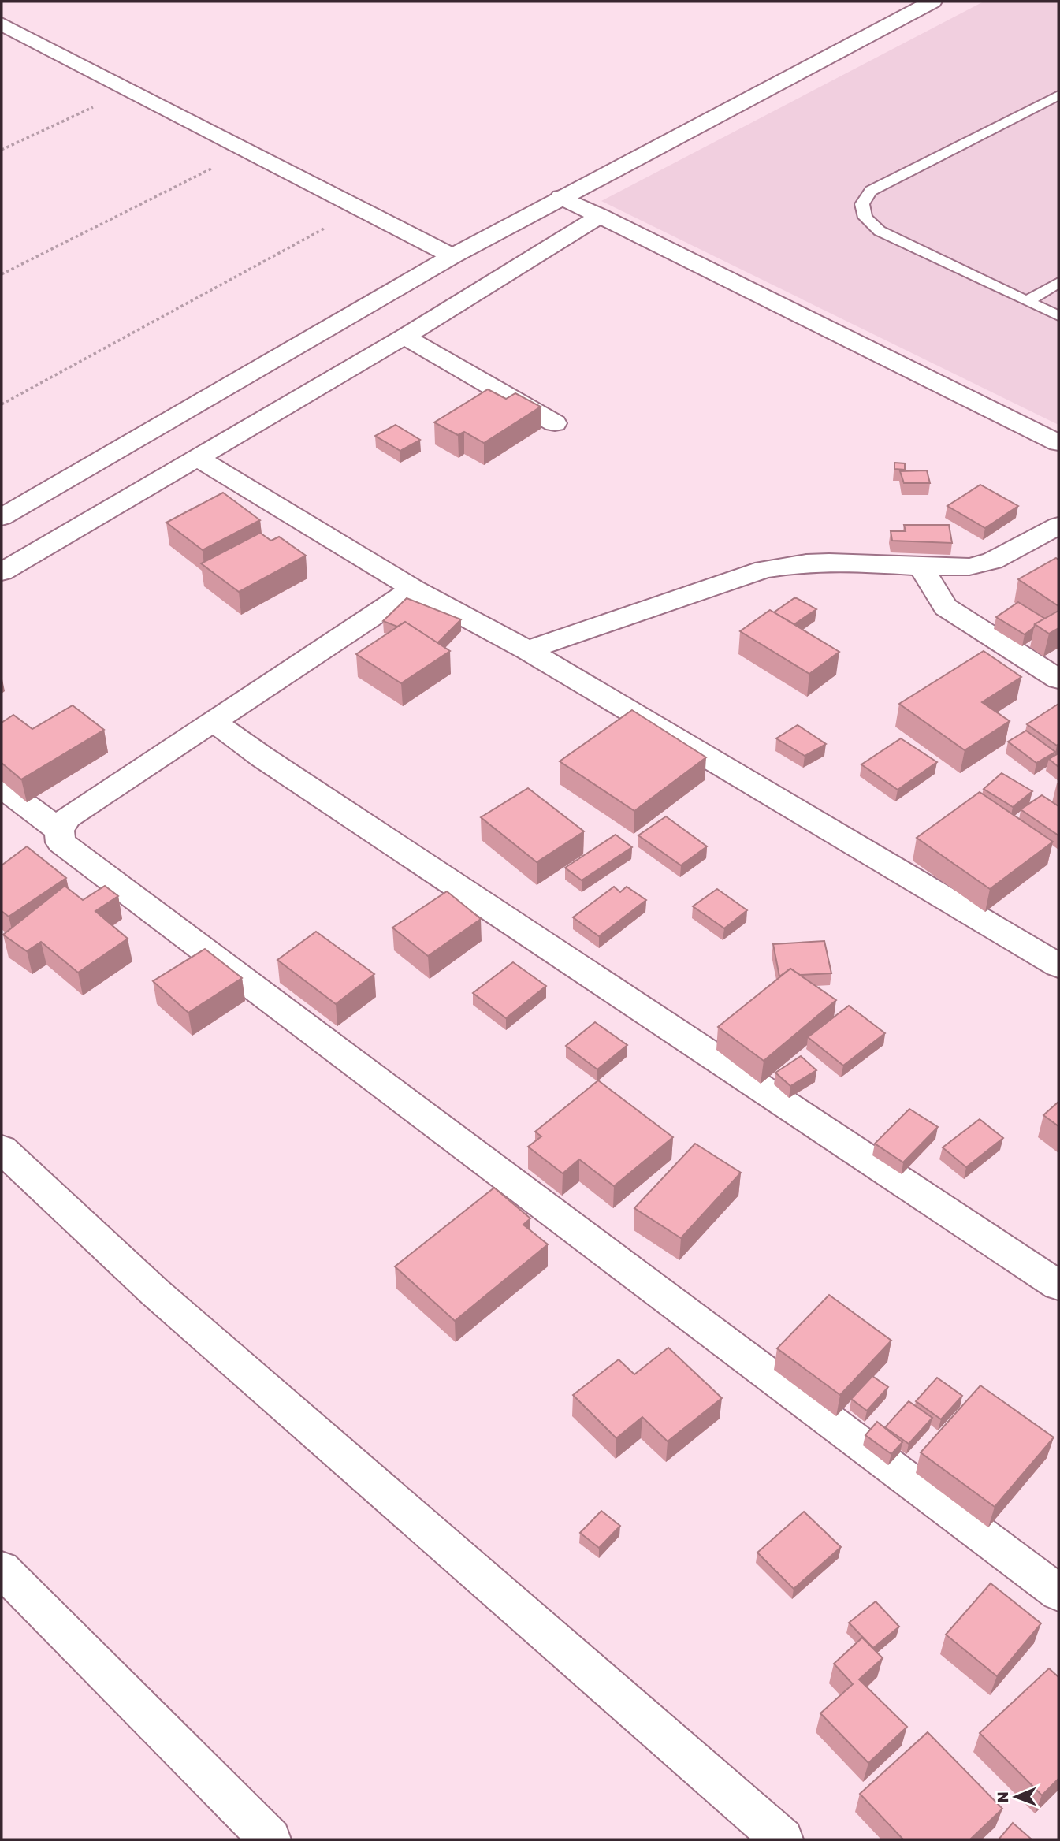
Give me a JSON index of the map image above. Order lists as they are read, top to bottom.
{
  "north": "left"
}
